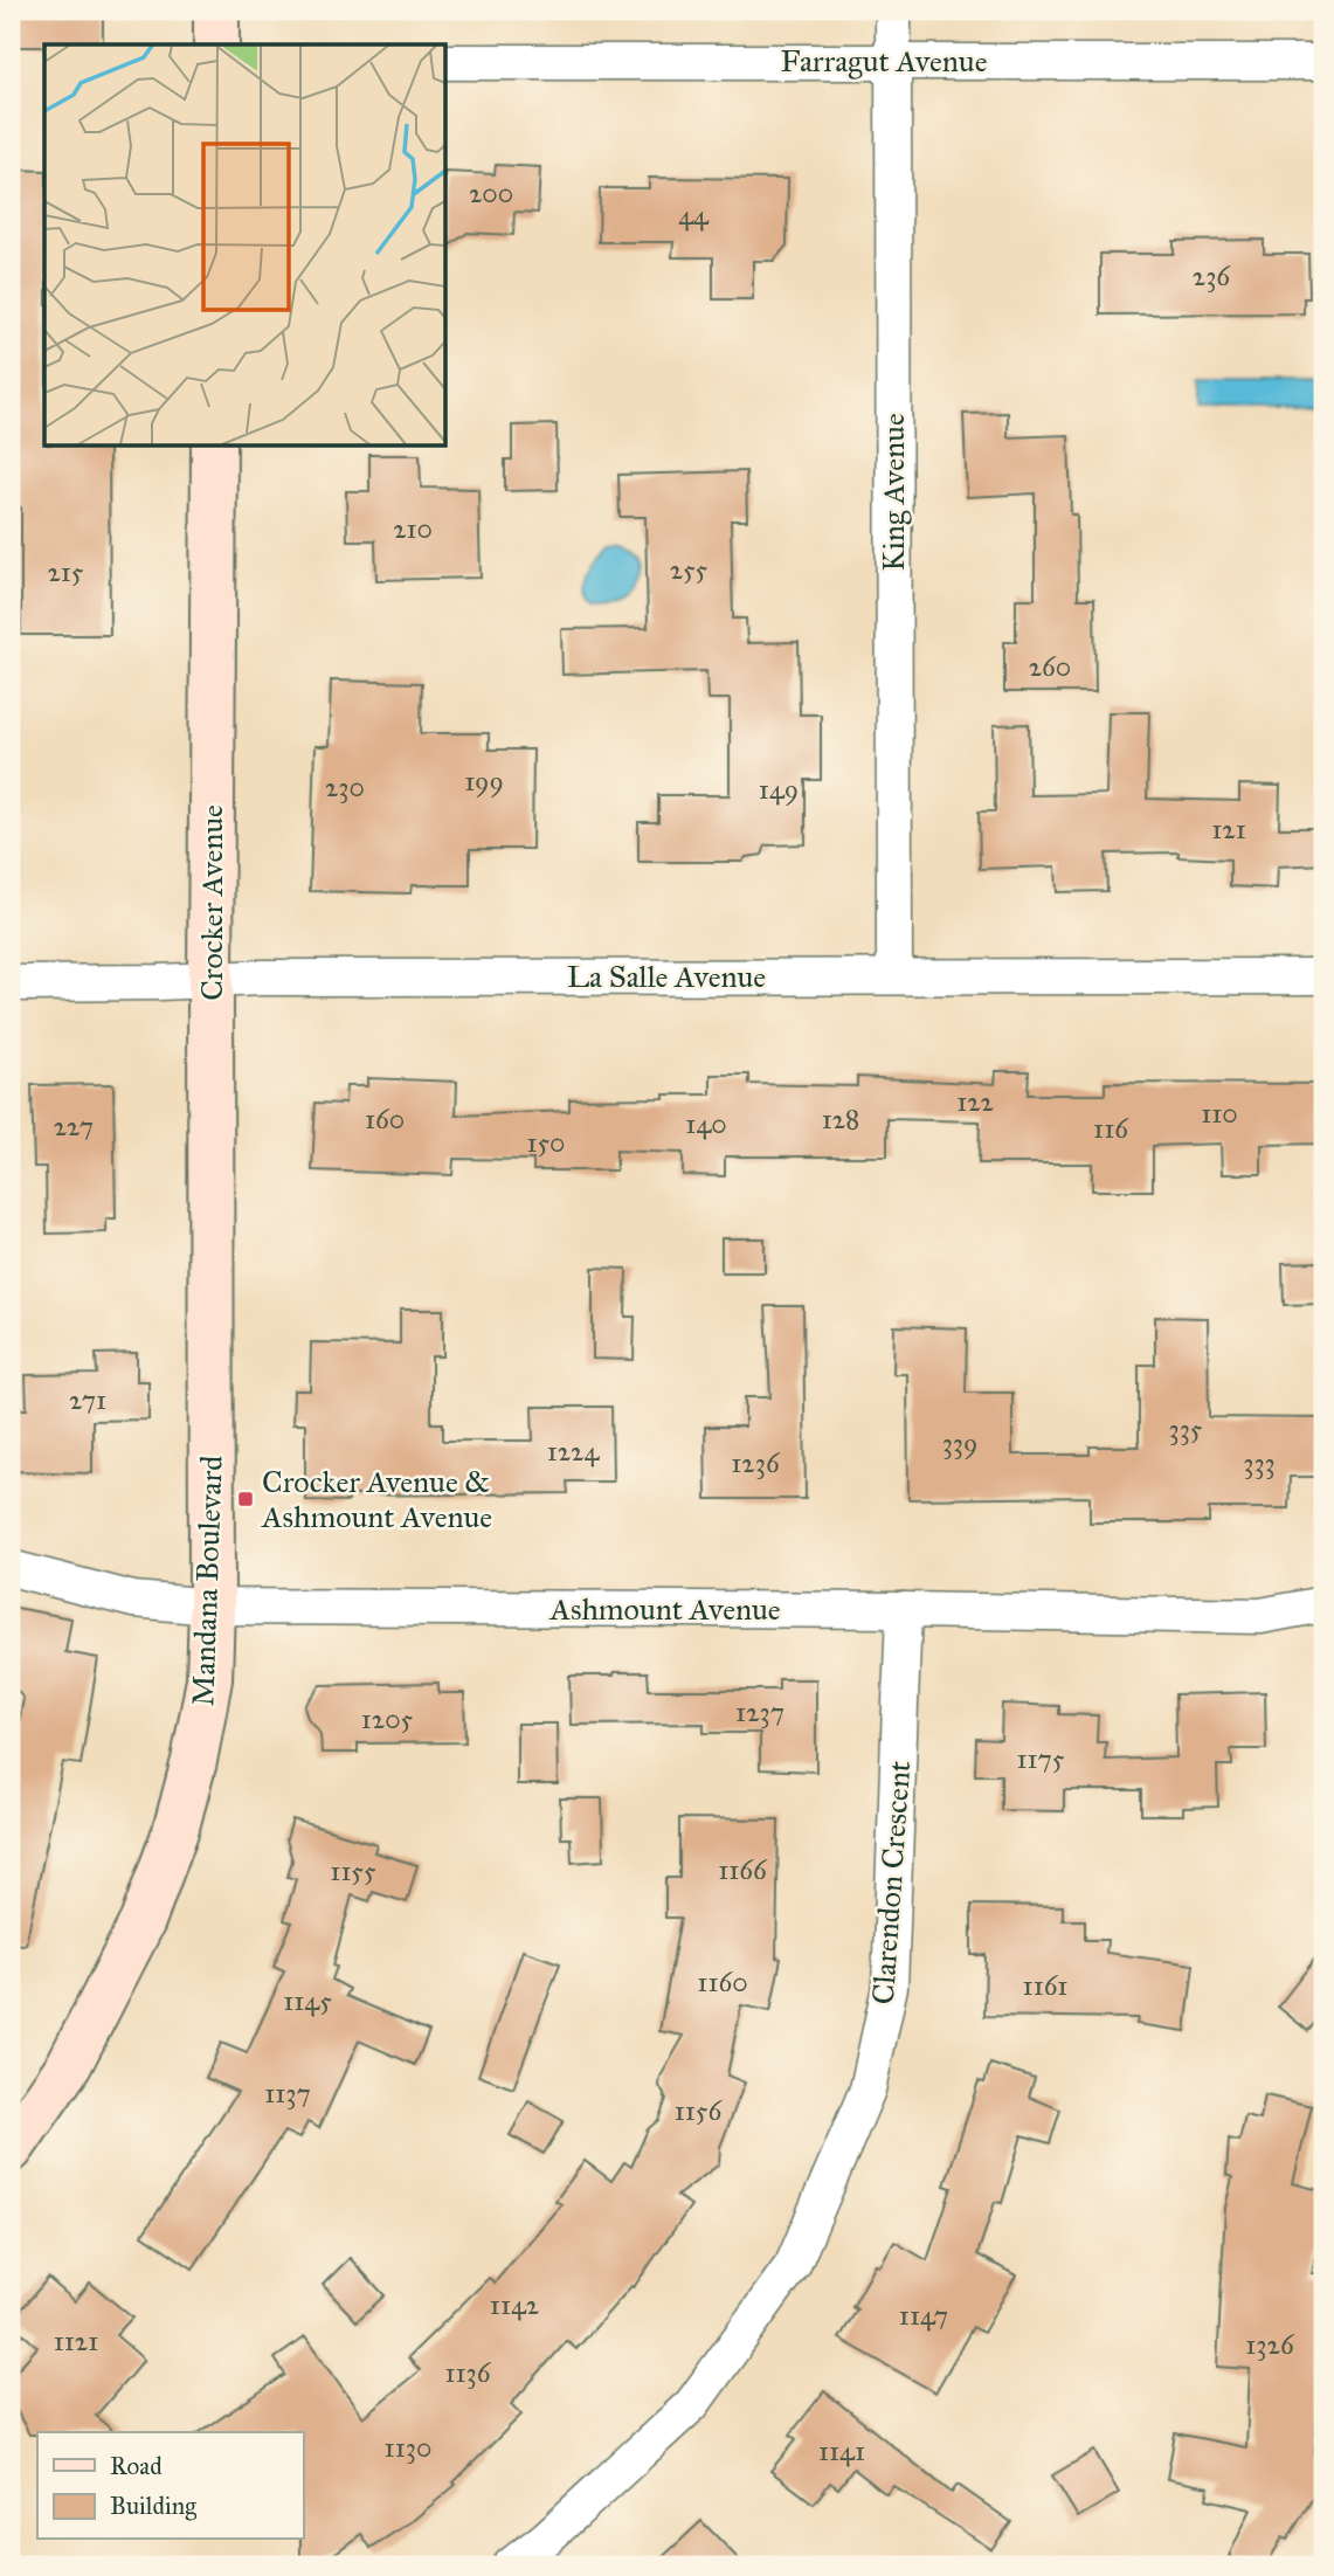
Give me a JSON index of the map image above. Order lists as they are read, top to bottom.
{
  "streets": {
    "street": [
      "Farragut Avenue",
      "King Avenue",
      "Crocker Avenue",
      "La Salle Avenue",
      "Mandana Boulevard",
      "Ashmount Avenue",
      "Clarendon Crescent"
    ]
  },
  "crossings": [
    ["Farragut Avenue", "King Avenue"],
    ["King Avenue", "La Salle Avenue"],
    ["Crocker Avenue", "La Salle Avenue"],
    ["Crocker Avenue", "Mandana Boulevard"],
    ["Mandana Boulevard", "Ashmount Avenue"],
    ["Ashmount Avenue", "Clarendon Crescent"]
  ],
  "places": {
    "transit": ["Crocker Avenue & Ashmount Avenue"]
  },
  "house_numbers": [
    "200",
    "44",
    "236",
    "210",
    "255",
    "215",
    "260",
    "199",
    "230",
    "149",
    "121",
    "122",
    "110",
    "160",
    "128",
    "140",
    "227",
    "116",
    "150",
    "271",
    "335",
    "339",
    "1224",
    "1236",
    "333",
    "1237",
    "1205",
    "1175",
    "1166",
    "1155",
    "1160",
    "1161",
    "1145",
    "1137",
    "1156",
    "1142",
    "1147",
    "1121",
    "1326",
    "1136",
    "1130",
    "1141"
  ],
  "legend": ["Road", "Building"]
}
